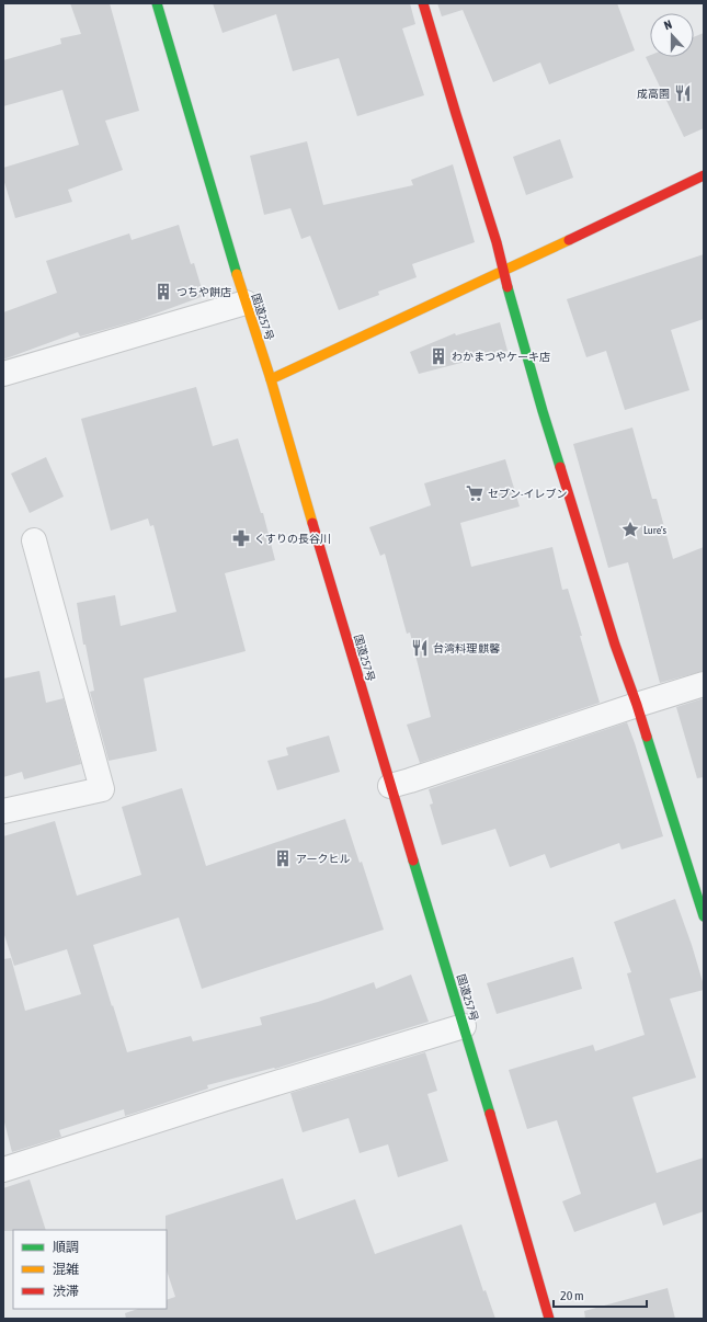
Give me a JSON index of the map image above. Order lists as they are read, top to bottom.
{
  "streets": {
    "main road": ["国道257号"]
  },
  "places": {
    "restaurant": ["成高園", "台湾料理 麒馨"],
    "building": ["つちや餅店", "わかまつやケーキ店", "アークヒル"],
    "supermarket": ["セブン-イレブン"],
    "place": ["Lure's"],
    "pharmacy": ["くすりの長谷川"]
  },
  "legend": ["順調", "混雑", "渋滞"],
  "scale_bar": "20 m",
  "north": "top"
}
